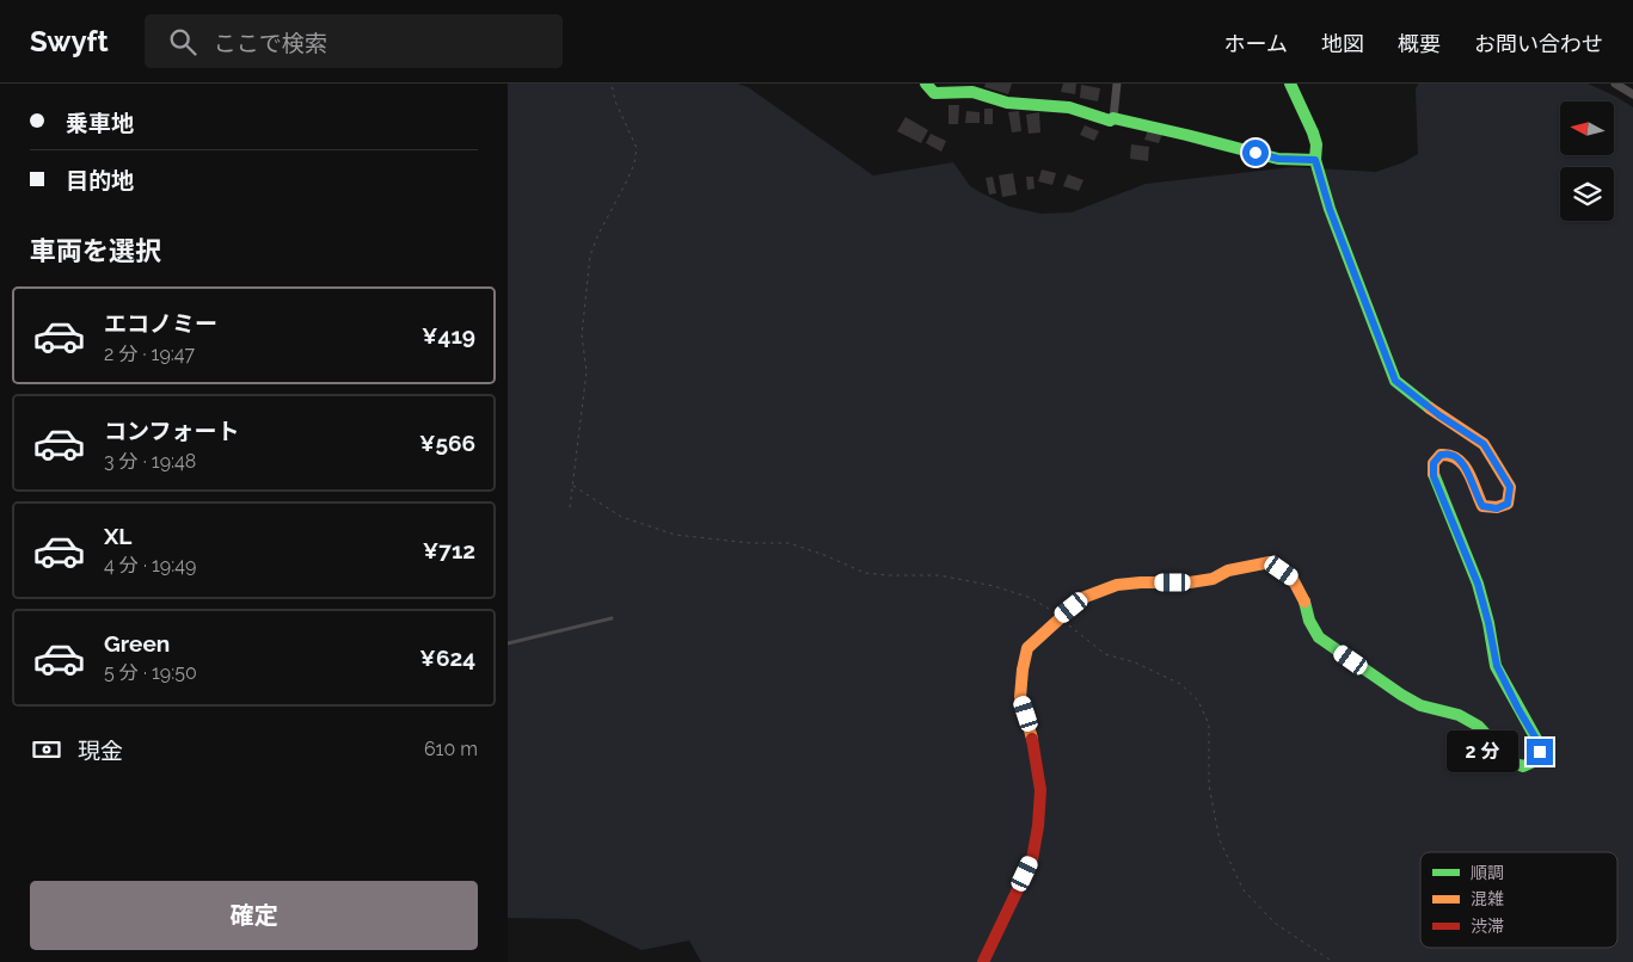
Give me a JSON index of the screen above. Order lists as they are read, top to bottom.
{
  "legend": ["順調", "混雑", "渋滞"],
  "north": "left",
  "page": {
    "header": "Swyft",
    "search": "ここで検索",
    "nav": [
      "ホーム",
      "地図",
      "概要",
      "お問い合わせ"
    ],
    "banner": ["乗車地", "目的地"],
    "heading": "車両を選択",
    "list": [
      {
        "name": "エコノミー",
        "note": "2 分 · 19:47",
        "value": "¥419"
      },
      {
        "name": "コンフォート",
        "note": "3 分 · 19:48",
        "value": "¥566"
      },
      {
        "name": "XL",
        "note": "4 分 · 19:49",
        "value": "¥712"
      },
      {
        "name": "Green",
        "note": "5 分 · 19:50",
        "value": "¥624"
      }
    ],
    "pay": ["現金", "610 m"],
    "bubble": "2 分",
    "buttons": "確定"
  }
}
